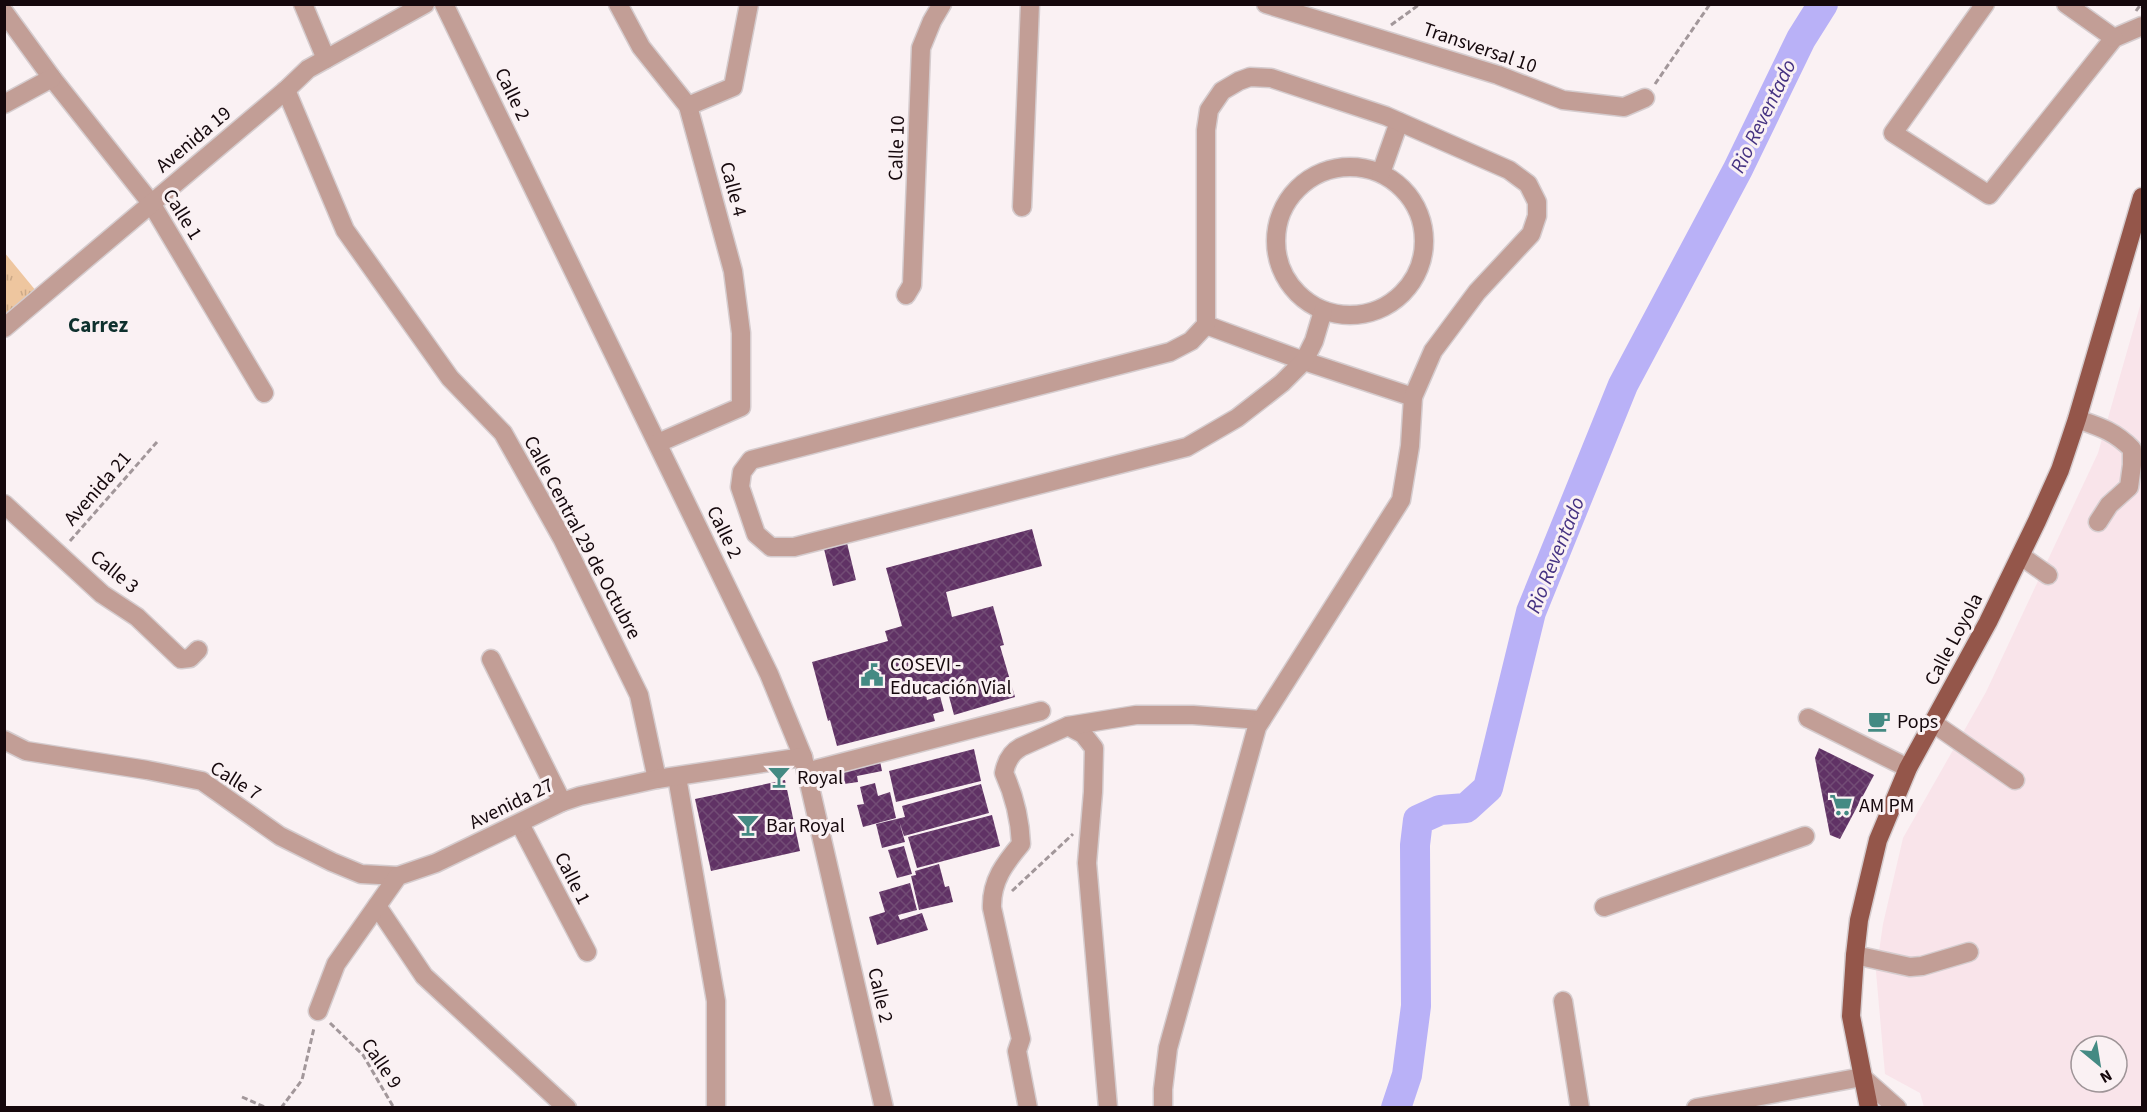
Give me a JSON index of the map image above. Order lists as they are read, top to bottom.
{
  "streets": {
    "main road": ["Calle Loyola"],
    "street": [
      "Transversal 10",
      "Calle 2",
      "Avenida 19",
      "Calle 10",
      "Calle 4",
      "Calle 1",
      "Calle Central 29 de Octubre",
      "Calle 3",
      "Calle 7",
      "Avenida 27"
    ],
    "path": ["Avenida 21", "Calle 9"]
  },
  "crossings": [
    ["Calle 2", "Calle 4"],
    ["Calle 2", "Avenida 27"],
    ["Avenida 19", "Calle 1"],
    ["Avenida 19", "Calle Central 29 de Octubre"],
    ["Calle 1", "Avenida 27"],
    ["Avenida 21", "Calle 3"],
    ["Calle Central 29 de Octubre", "Avenida 27"],
    ["Calle 7", "Avenida 27"]
  ],
  "districts": ["Carrez"],
  "water": ["Rio Reventado"],
  "places": {
    "public building": ["COSEVI - Educación Vial"],
    "cafe": ["Pops"],
    "bar": ["Royal", "Bar Royal"],
    "supermarket": ["AM PM"]
  },
  "north": "bottom right"
}
